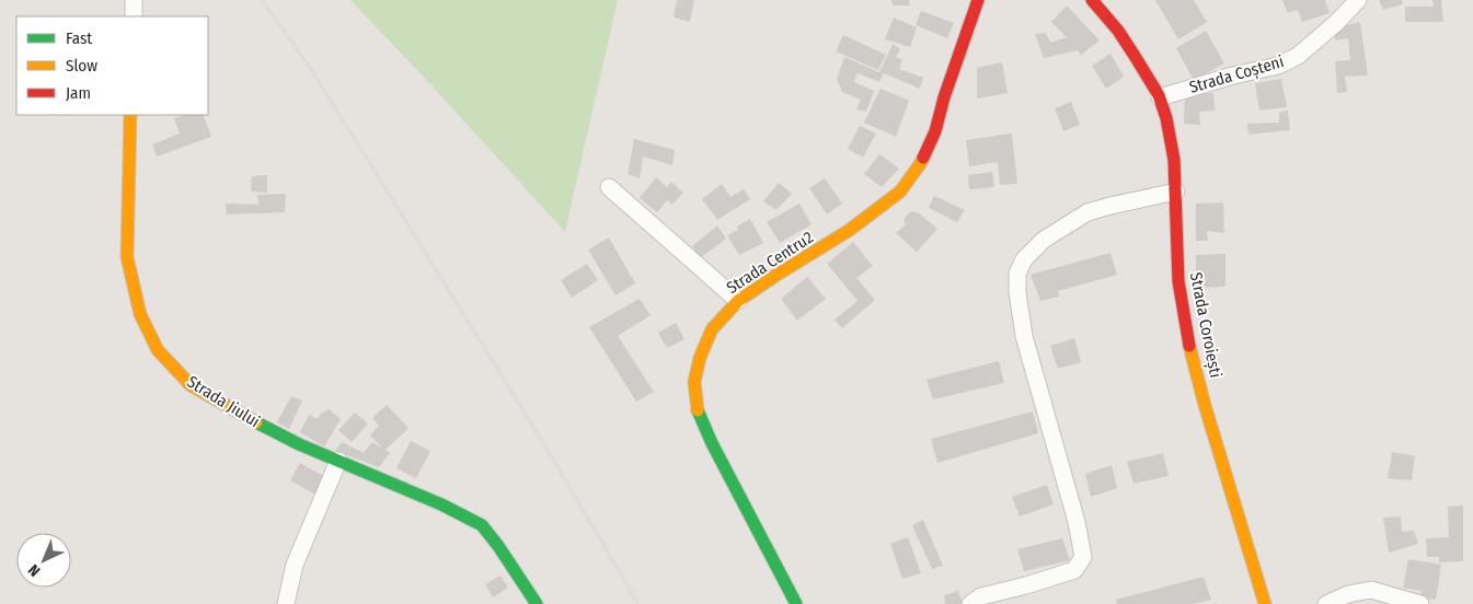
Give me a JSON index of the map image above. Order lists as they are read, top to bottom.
{
  "streets": {
    "street": [
      "Strada Coșteni",
      "Strada Centru2",
      "Strada Coroiești",
      "Strada Jiului"
    ]
  },
  "crossings": [
    ["Strada Coșteni", "Strada Coroiești"]
  ],
  "legend": ["Fast", "Slow", "Jam"],
  "north": "bottom left"
}
